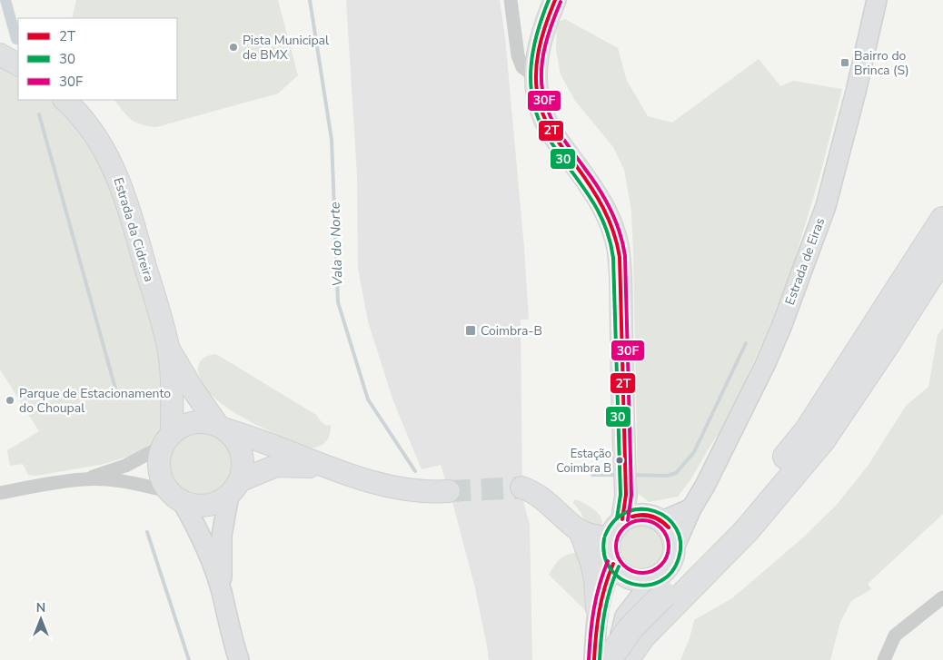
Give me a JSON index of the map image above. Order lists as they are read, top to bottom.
{
  "streets": {
    "main road": ["Estrada da Cidreira"],
    "street": ["Estrada de Eiras"]
  },
  "water": ["Vala do Norte"],
  "places": {
    "other": ["Pista Municipal de BMX", "Parque de Estacionamento do Choupal", "Estação Coimbra B"],
    "transit": ["Bairro do Brinca (S)", "Coimbra-B"]
  },
  "lines": ["transit line 2T", "transit line 30", "transit line 30F"],
  "legend": ["2T", "30", "30F"],
  "north": "top"
}
